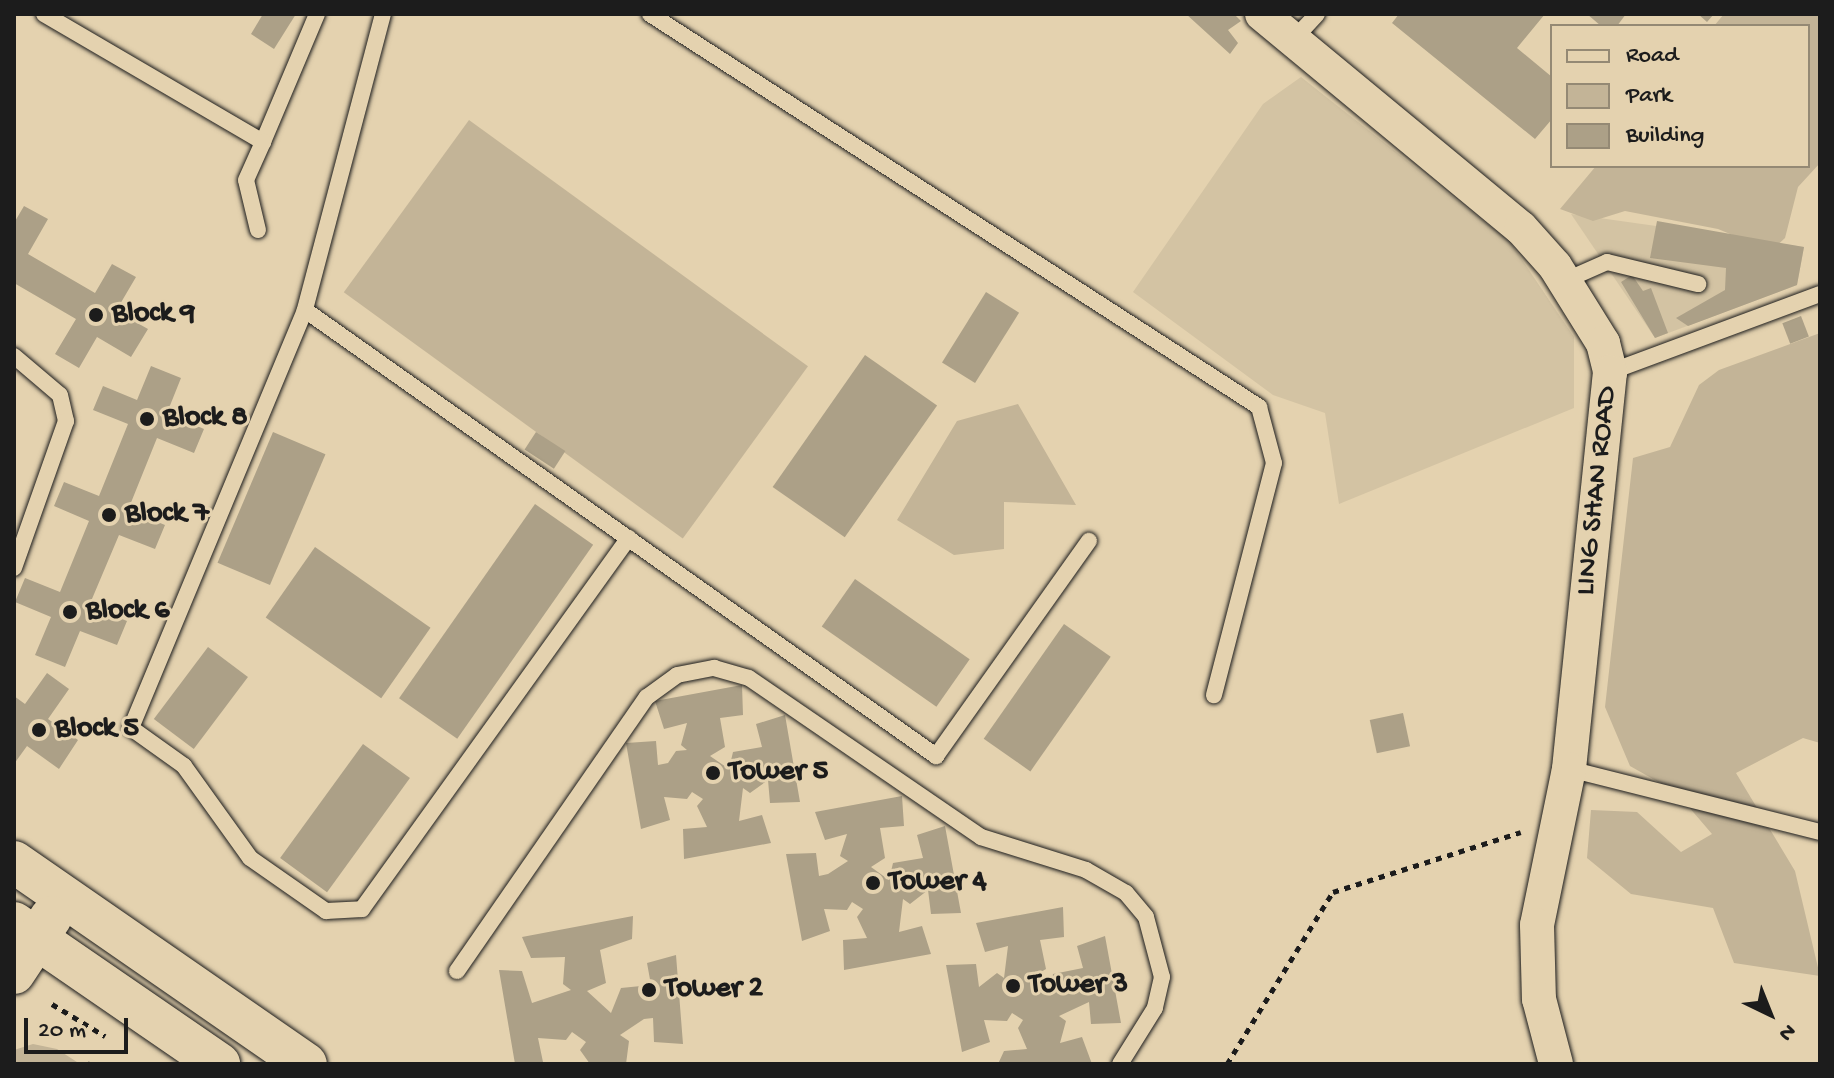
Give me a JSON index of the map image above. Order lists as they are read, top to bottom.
{
  "streets": {
    "street": ["LING SHAN ROAD"]
  },
  "places": [
    "Block 9",
    "Block 8",
    "Block 7",
    "Block 6",
    "Block 5",
    "Tower 5",
    "Tower 4",
    "Tower 3",
    "Tower 2"
  ],
  "legend": ["Road", "Park", "Building"],
  "scale_bar": "20 m",
  "north": "bottom right"
}
